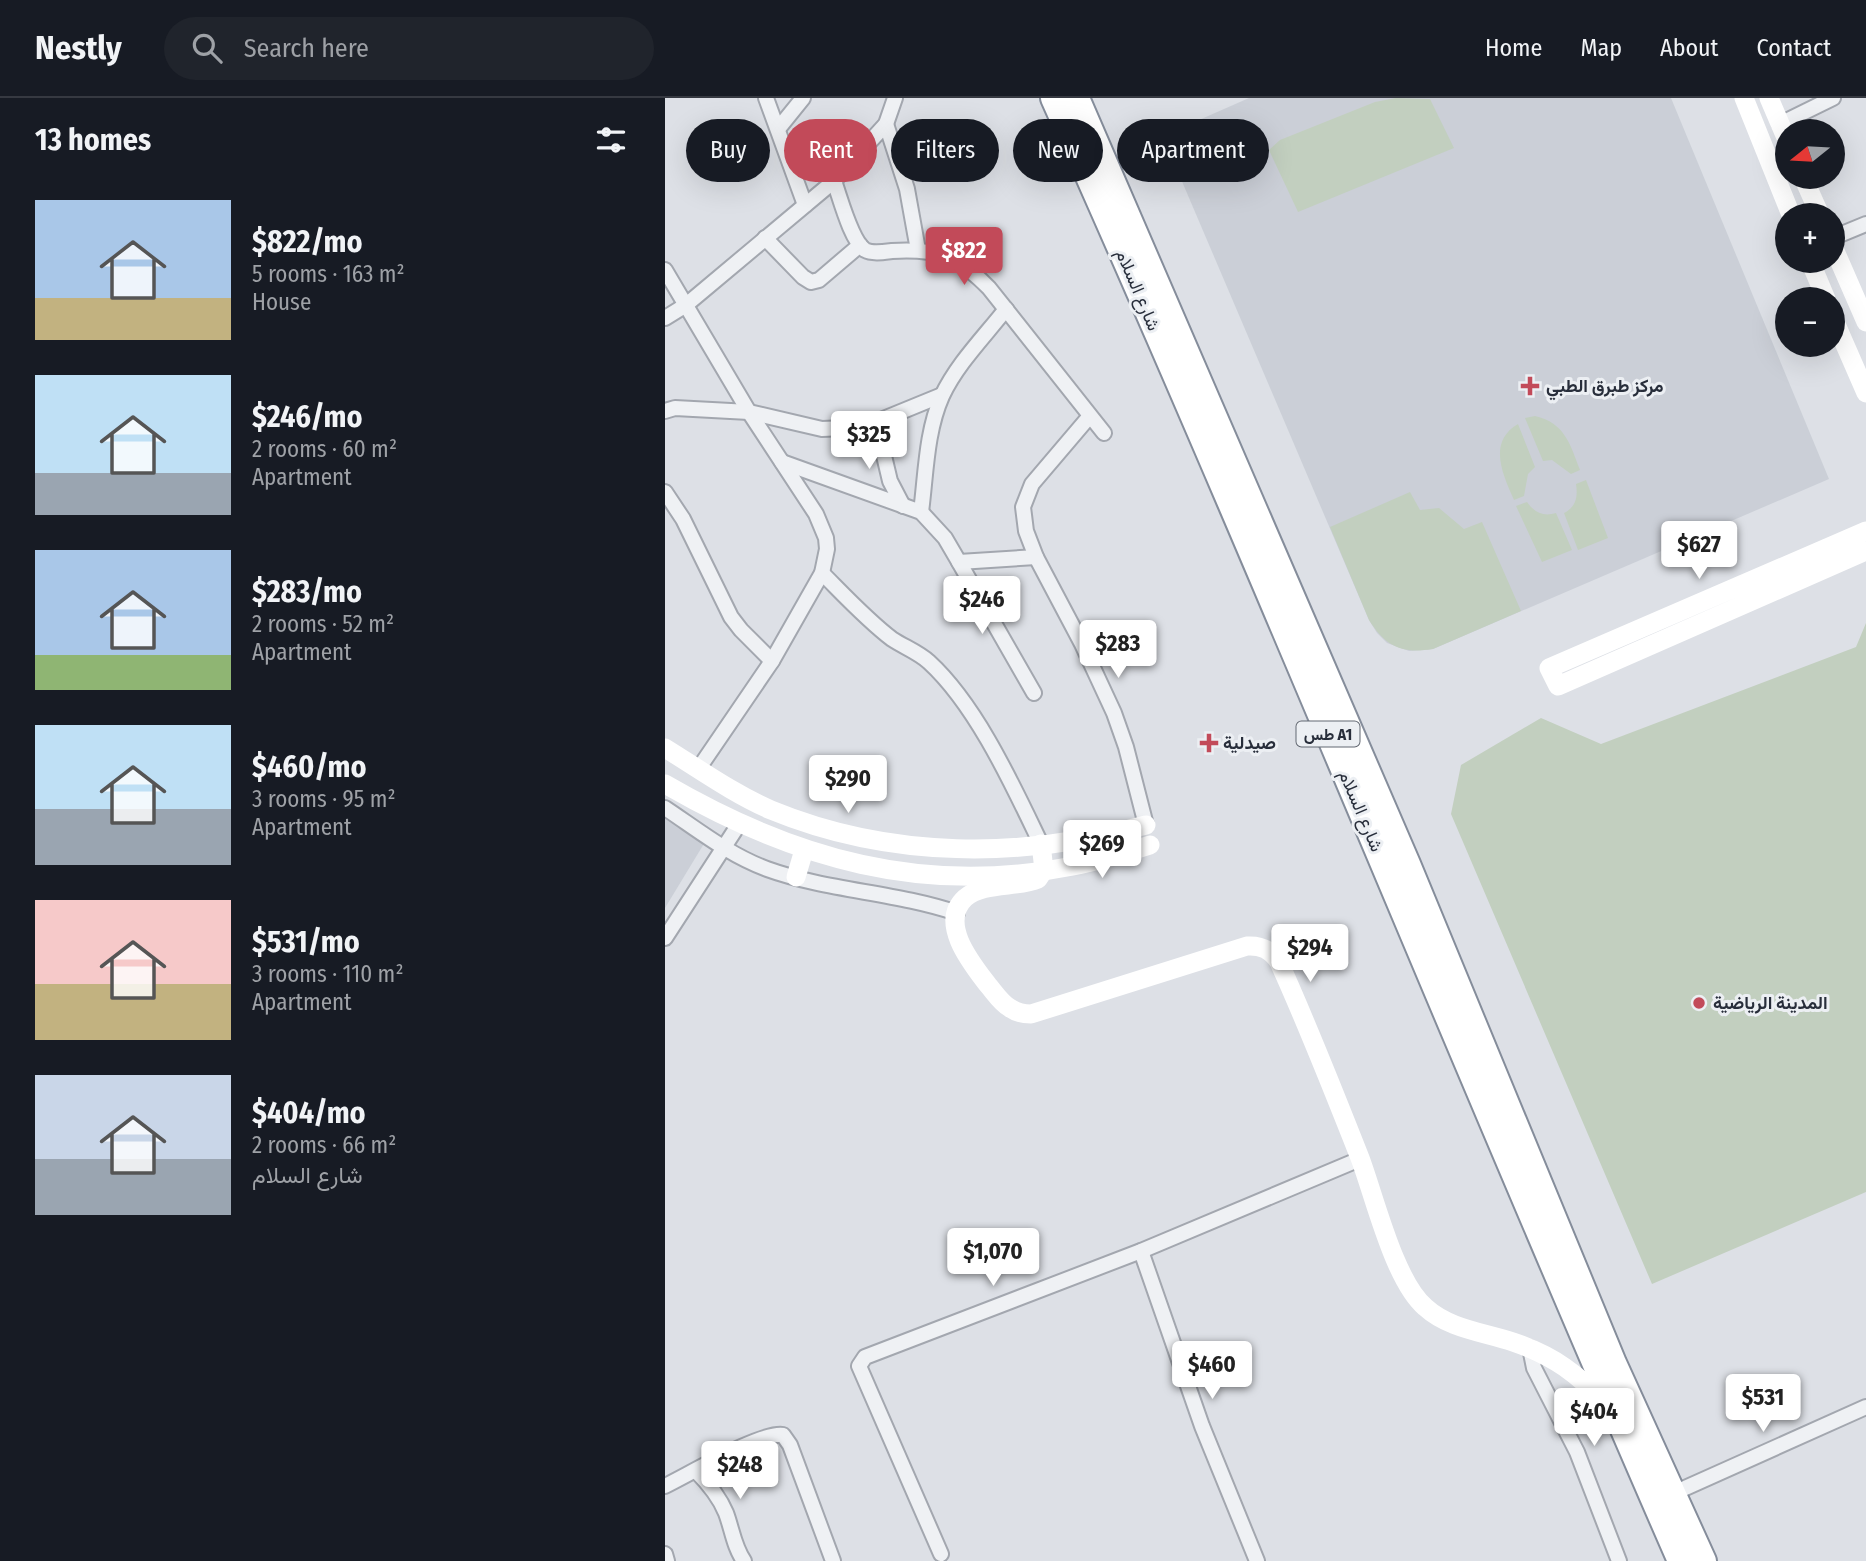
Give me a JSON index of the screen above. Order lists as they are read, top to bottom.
{
  "streets": {
    "highway": ["شارع السلام", "طس A1"]
  },
  "crossings": [
    ["شارع السلام", "طس A1"]
  ],
  "places": {
    "health": ["مركز طبرق الطبي", "صيدلية"],
    "other": ["المدينة الرياضية"]
  },
  "north": "left",
  "page": {
    "header": "Nestly",
    "search": "Search here",
    "nav": [
      "Home",
      "Map",
      "About",
      "Contact"
    ],
    "heading": "13 homes",
    "map_buttons": ["+", "−"],
    "chip": [
      "Buy",
      "Rent",
      "Filters",
      "New",
      "Apartment"
    ],
    "list": [
      {
        "name": "$822/mo",
        "note": "5 rooms · 163 m² · House"
      },
      {
        "name": "$246/mo",
        "note": "2 rooms · 60 m² · Apartment"
      },
      {
        "name": "$283/mo",
        "note": "2 rooms · 52 m² · Apartment"
      },
      {
        "name": "$460/mo",
        "note": "3 rooms · 95 m² · Apartment"
      },
      {
        "name": "$531/mo",
        "note": "3 rooms · 110 m² · Apartment"
      },
      {
        "name": "$404/mo",
        "note": "2 rooms · 66 m² · شارع السلام"
      }
    ],
    "price": [
      "$822",
      "$325",
      "$627",
      "$246",
      "$283",
      "$290",
      "$269",
      "$294",
      "$1,070",
      "$460",
      "$531",
      "$404",
      "$248"
    ]
  }
}
